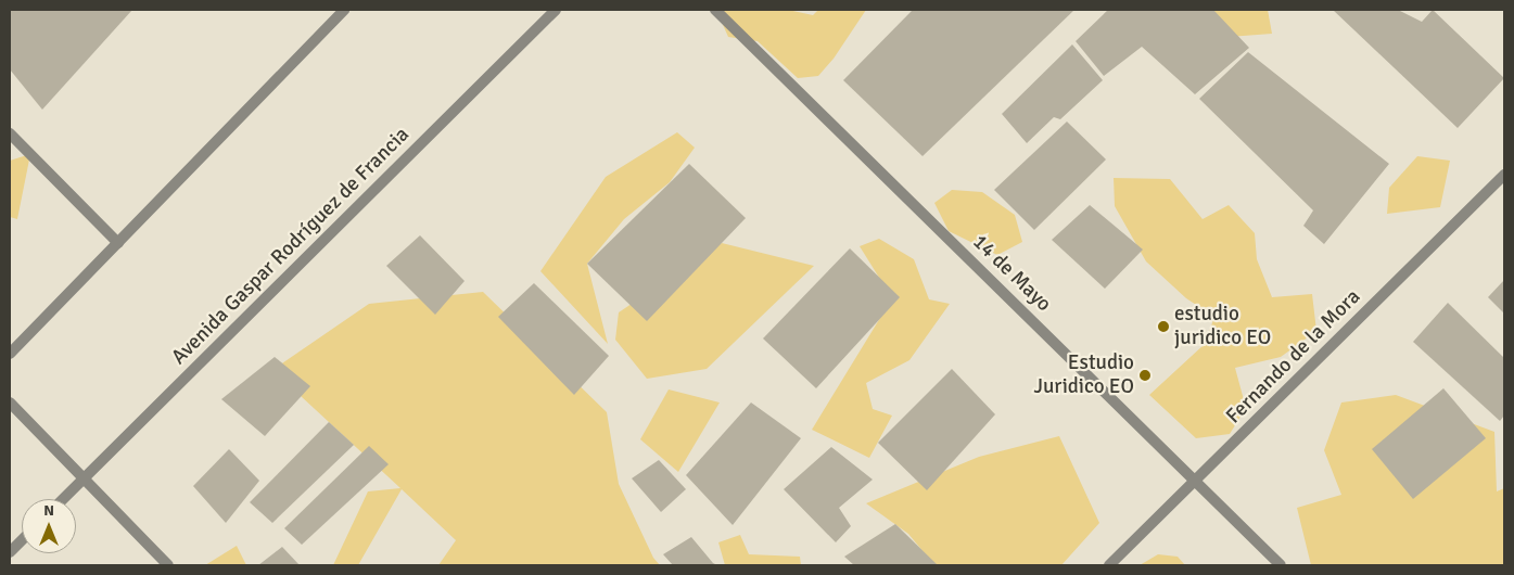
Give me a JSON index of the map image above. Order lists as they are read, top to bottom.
{
  "streets": {
    "street": ["Avenida Gaspar Rodríguez de Francia", "14 de Mayo", "Fernando de la Mora"]
  },
  "crossings": [
    ["14 de Mayo", "Fernando de la Mora"]
  ],
  "places": ["estudio juridico EO", "Estudio Juridico EO"],
  "north": "top"
}
